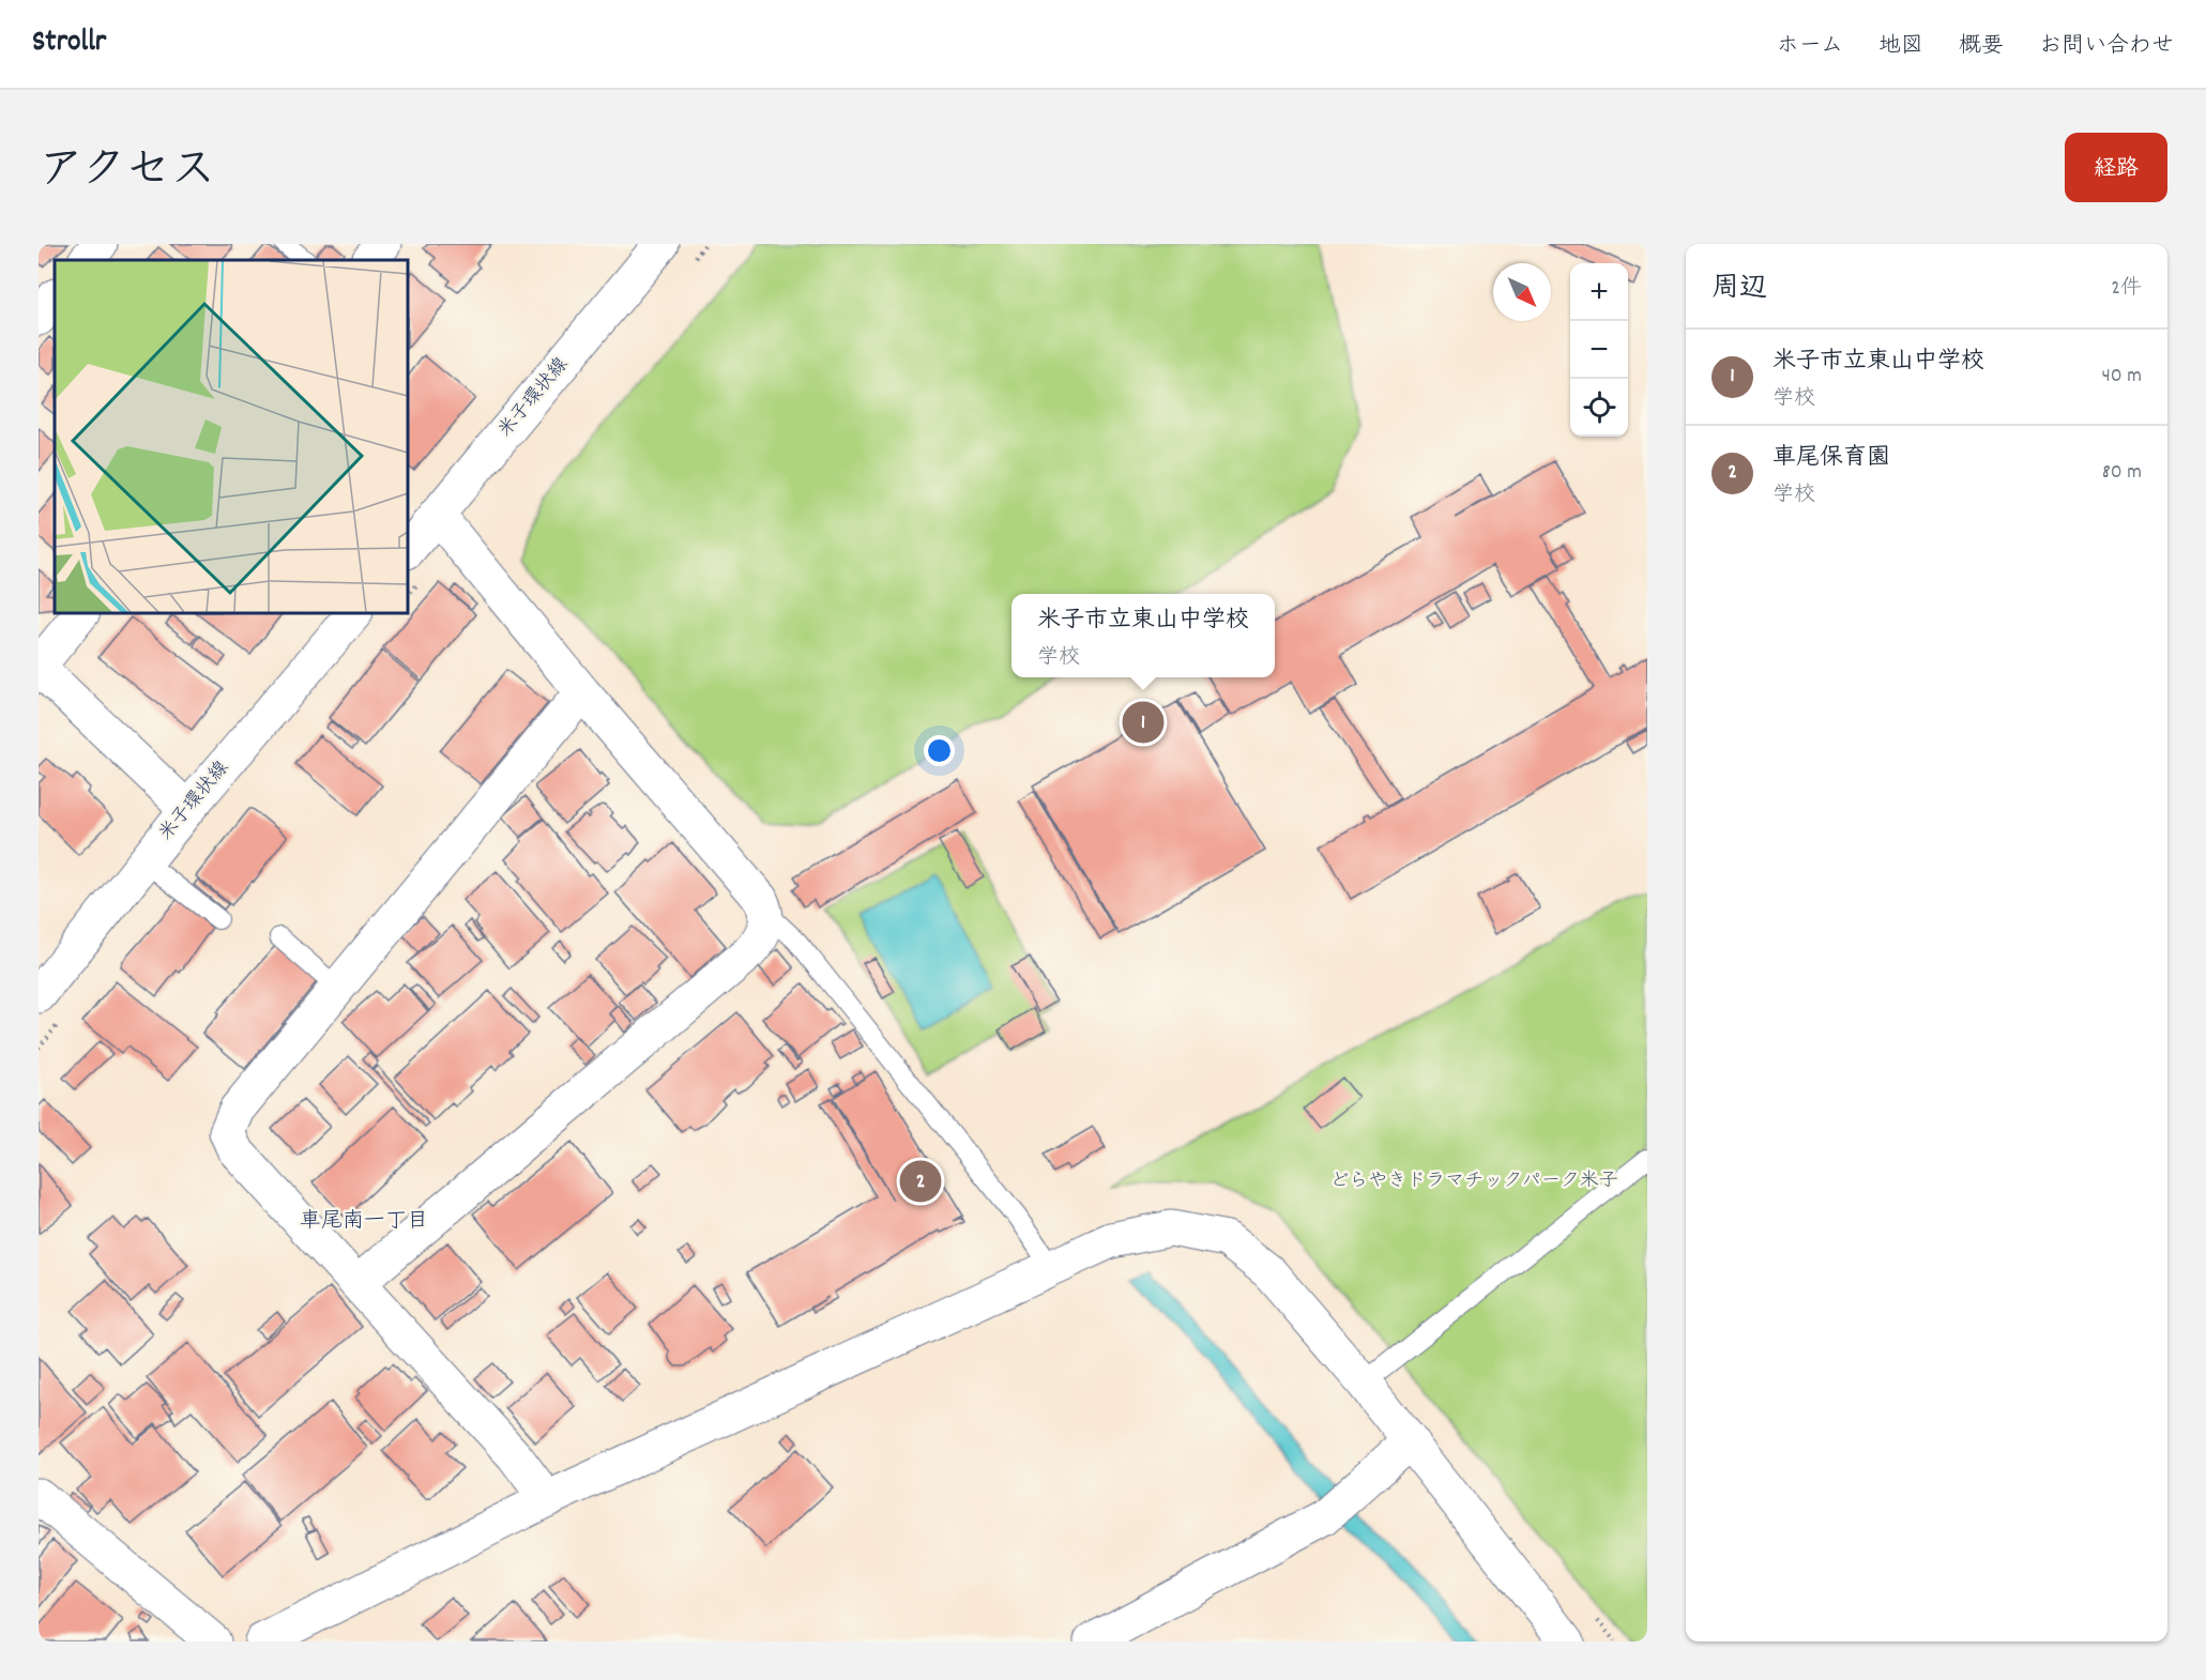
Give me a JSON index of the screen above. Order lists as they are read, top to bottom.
{
  "streets": {
    "street": ["米子環状線"]
  },
  "districts": ["車尾南一丁目"],
  "parks": ["どらやきドラマチックパーク米子"],
  "north": "bottom right",
  "page": {
    "header": "Strollr",
    "nav": [
      "ホーム",
      "地図",
      "概要",
      "お問い合わせ"
    ],
    "title": "アクセス",
    "buttons": "経路",
    "heading": ["周辺", "2件"],
    "map_buttons": ["+", "−"],
    "list": [
      {
        "mark": "1",
        "name": "米子市立東山中学校",
        "note": "学校",
        "value": "40 m"
      },
      {
        "mark": "2",
        "name": "車尾保育園",
        "note": "学校",
        "value": "80 m"
      }
    ],
    "popup": ["米子市立東山中学校", "学校"],
    "pins": ["1", "2"]
  }
}
